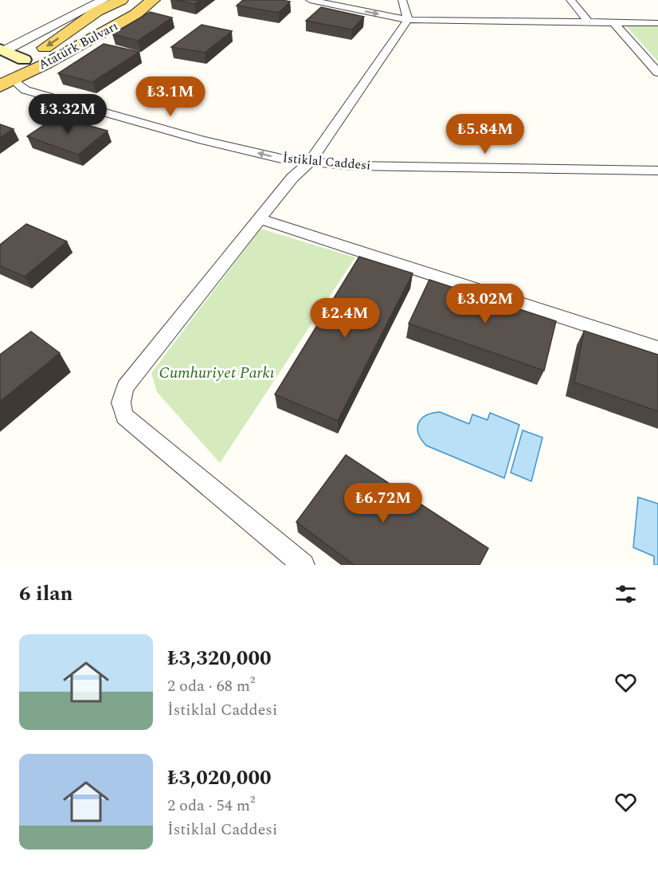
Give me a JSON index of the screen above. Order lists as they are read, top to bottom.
{
  "streets": {
    "main road": ["Atatürk Bulvarı"],
    "street": ["İstiklal Caddesi"]
  },
  "crossings": [
    ["Atatürk Bulvarı", "İstiklal Caddesi"]
  ],
  "one_way": ["İstiklal Caddesi"],
  "parks": ["Cumhuriyet Parkı"],
  "page": {
    "price": [
      "₺3.1M",
      "₺3.32M",
      "₺5.84M",
      "₺3.02M",
      "₺2.4M",
      "₺6.72M"
    ],
    "heading": "6 ilan",
    "list": [
      {
        "name": "₺3,320,000",
        "note": "2 oda · 68 m² · İstiklal Caddesi"
      },
      {
        "name": "₺3,020,000",
        "note": "2 oda · 54 m² · İstiklal Caddesi"
      }
    ]
  }
}
